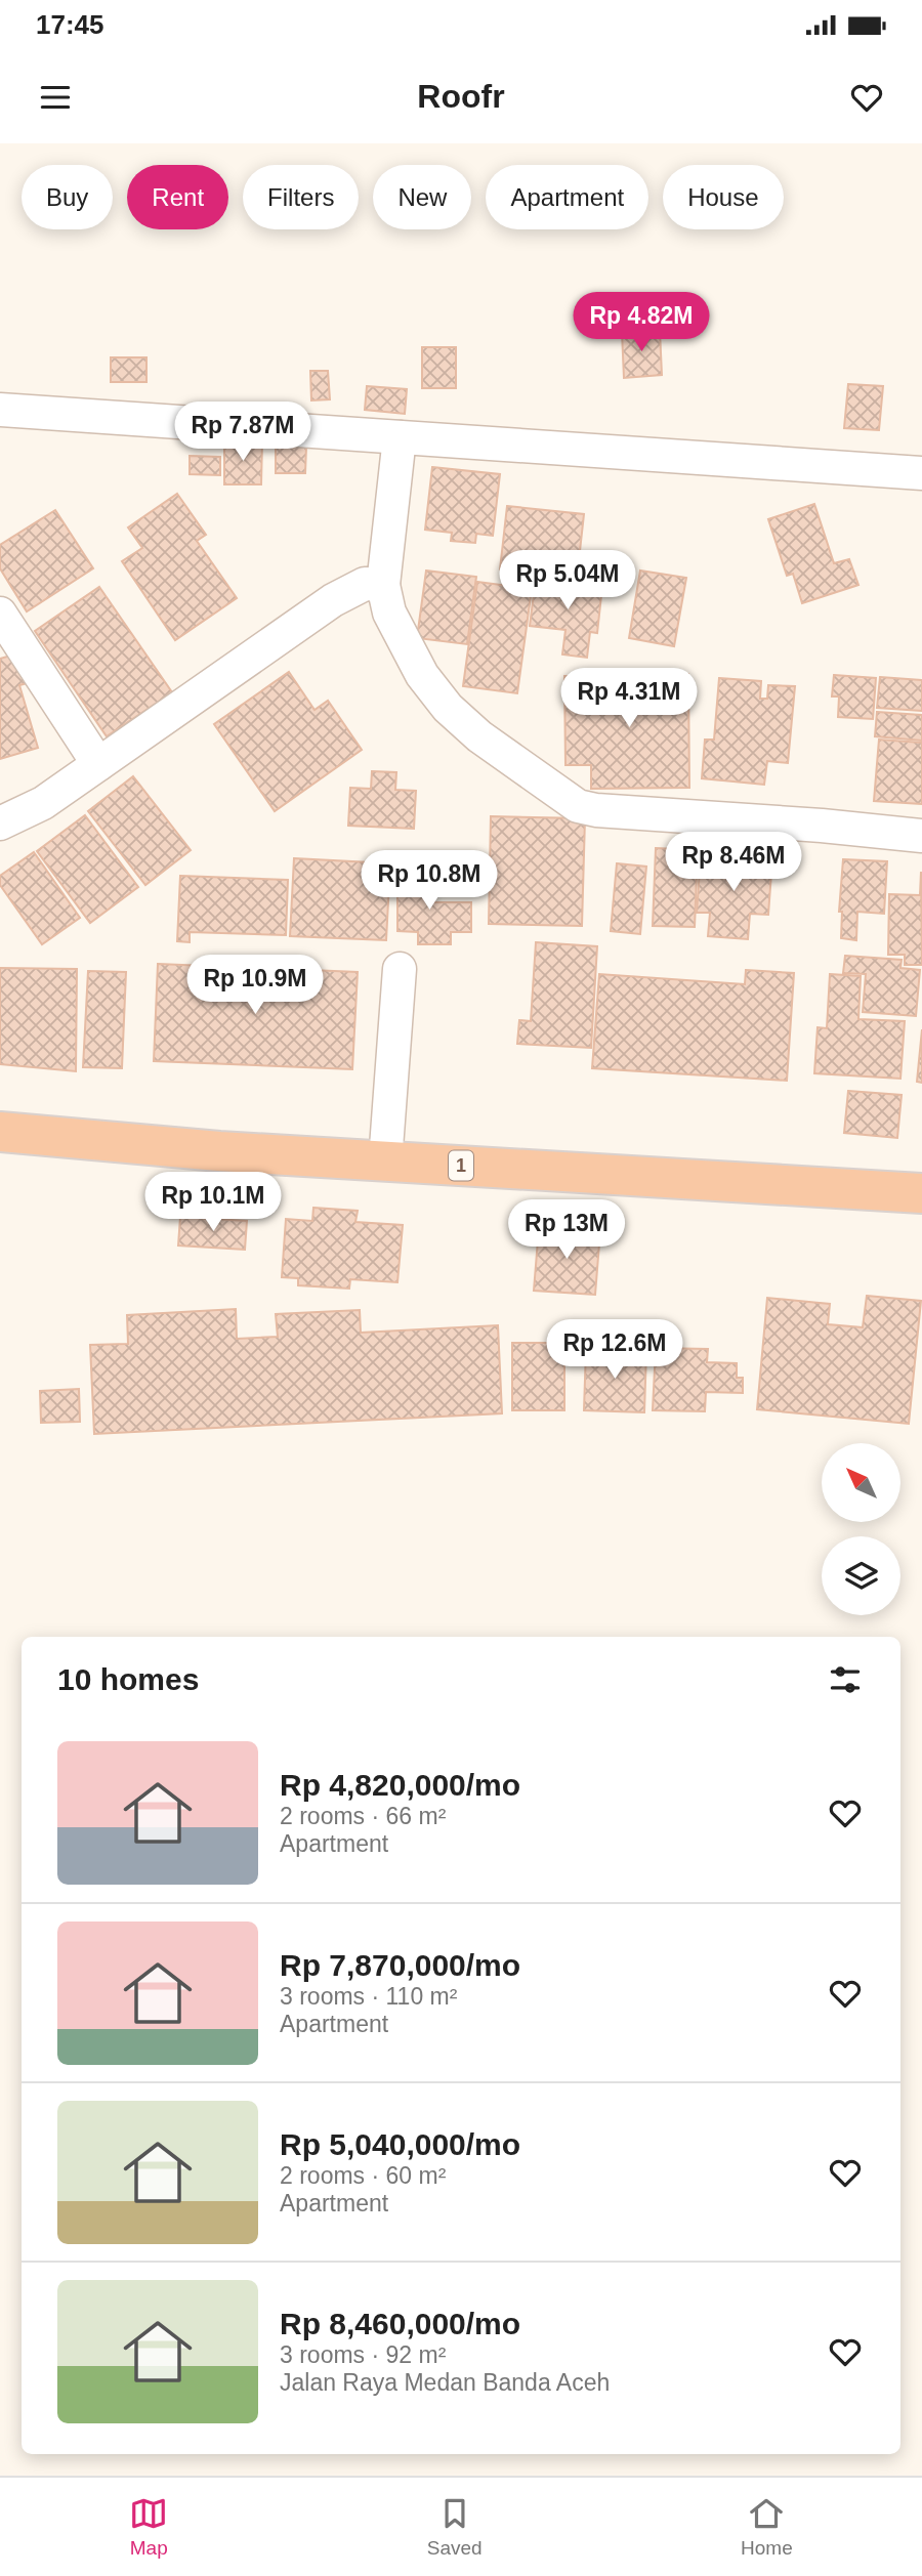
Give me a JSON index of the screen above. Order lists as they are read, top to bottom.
{
  "streets": {
    "highway": ["1"]
  },
  "north": "top left",
  "page": {
    "status": "17:45",
    "header": "Roofr",
    "chip": [
      "Buy",
      "Rent",
      "Filters",
      "New",
      "Apartment",
      "House"
    ],
    "price": [
      "Rp 4.82M",
      "Rp 7.87M",
      "Rp 5.04M",
      "Rp 4.31M",
      "Rp 8.46M",
      "Rp 10.8M",
      "Rp 10.9M",
      "Rp 10.1M",
      "Rp 13M",
      "Rp 12.6M"
    ],
    "heading": "10 homes",
    "list": [
      {
        "name": "Rp 4,820,000/mo",
        "note": "2 rooms · 66 m² · Apartment"
      },
      {
        "name": "Rp 7,870,000/mo",
        "note": "3 rooms · 110 m² · Apartment"
      },
      {
        "name": "Rp 5,040,000/mo",
        "note": "2 rooms · 60 m² · Apartment"
      },
      {
        "name": "Rp 8,460,000/mo",
        "note": "3 rooms · 92 m² · Jalan Raya Medan Banda Aceh"
      }
    ],
    "tabs": ["Map", "Saved", "Home"]
  }
}
